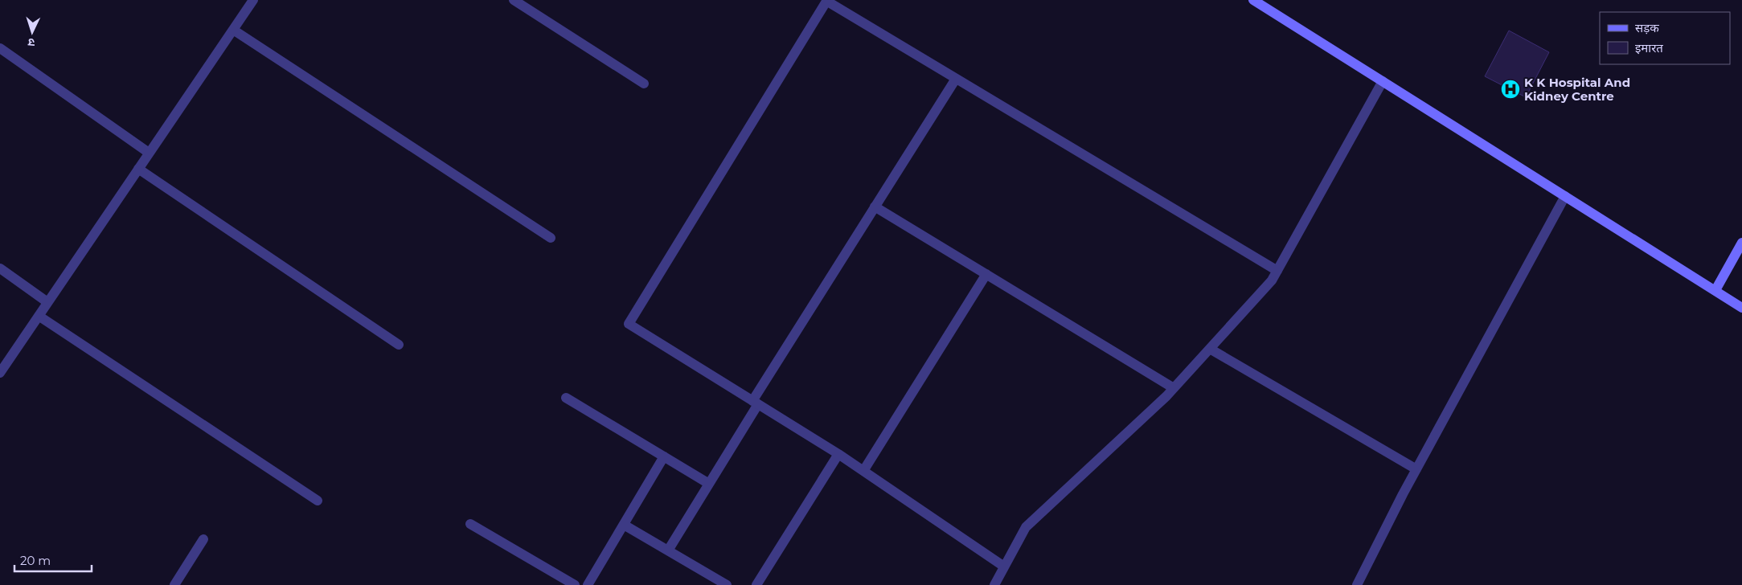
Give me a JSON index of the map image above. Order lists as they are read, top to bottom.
{
  "places": {
    "hospital": ["K K Hospital And Kidney Centre"]
  },
  "legend": ["सड़क", "इमारत"],
  "scale_bar": "20 m",
  "north": "bottom"
}
